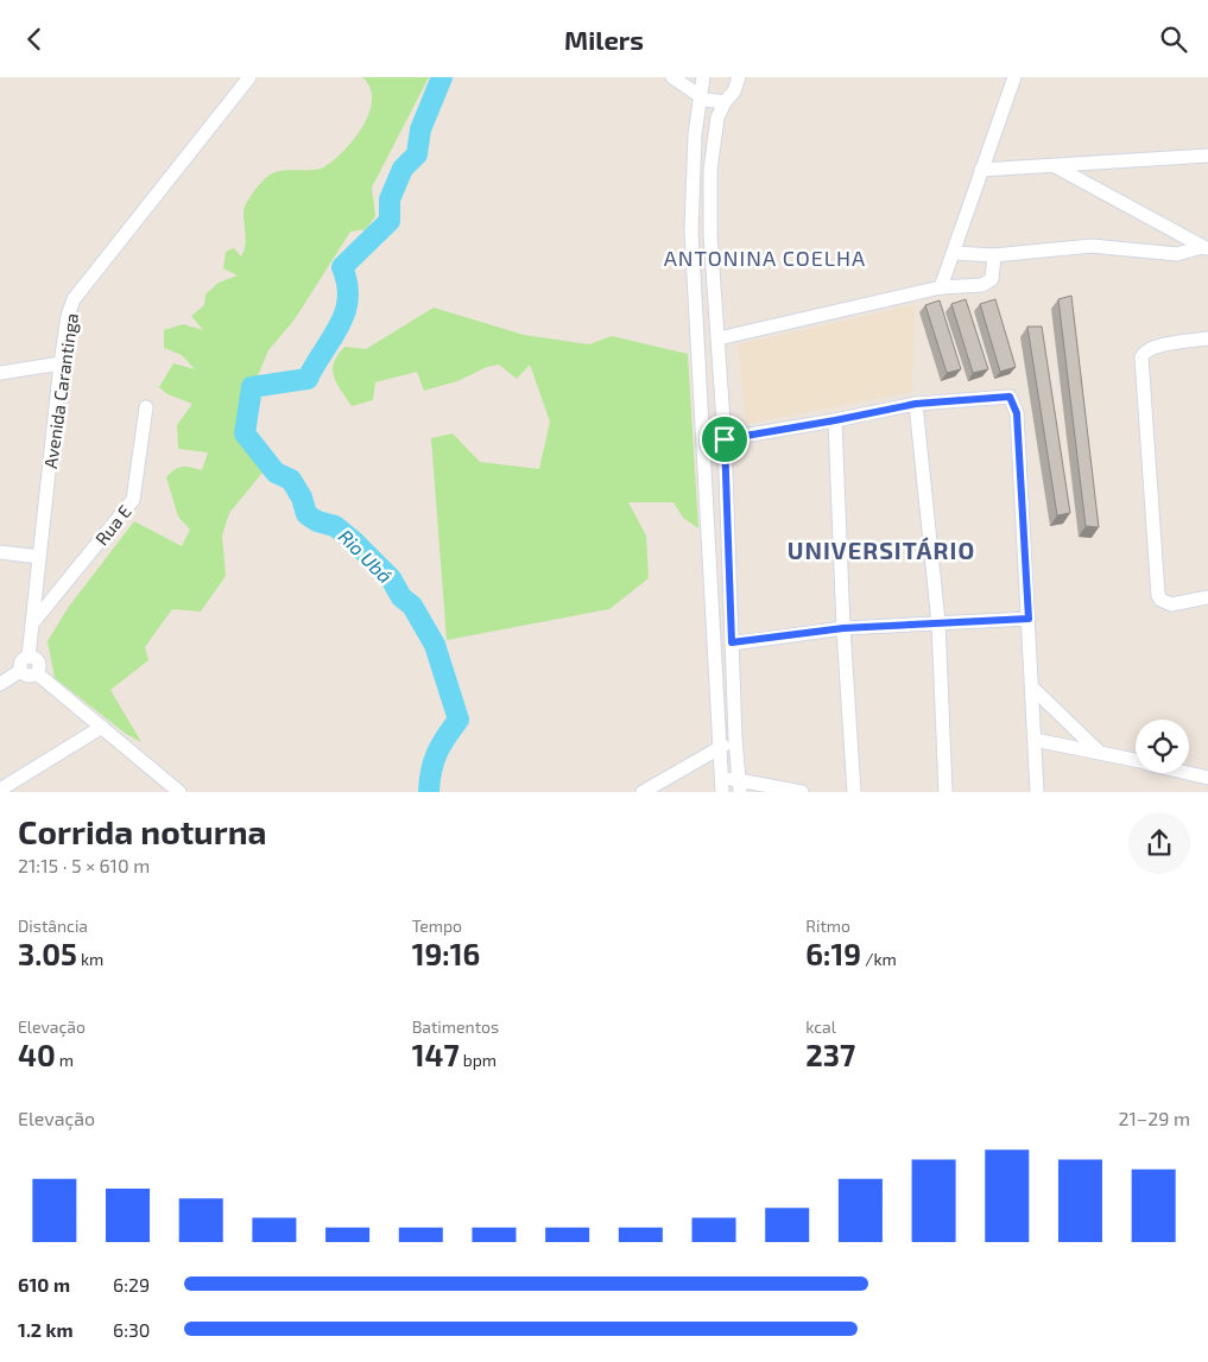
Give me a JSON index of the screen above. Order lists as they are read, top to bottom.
{
  "streets": {
    "street": ["Avenida Carantinga", "Rua E"]
  },
  "crossings": [
    ["Avenida Carantinga", "Rua E"]
  ],
  "districts": ["ANTONINA COELHA", "UNIVERSITÁRIO"],
  "water": ["Rio Ubá"],
  "page": {
    "header": "Milers",
    "heading": ["Corrida noturna", "21:15 · 5 × 610 m"],
    "stats": [
      ["Distância", "3.05 km"],
      ["Tempo", "19:16"],
      ["Ritmo", "6:19 /km"],
      ["Elevação", "40 m"],
      ["Batimentos", "147 bpm"],
      ["kcal", "237"]
    ],
    "chart": ["Elevação", "21–29 m"],
    "list": [
      {
        "name": "610 m",
        "note": "6:29"
      },
      {
        "name": "1.2 km",
        "note": "6:30"
      }
    ]
  }
}
